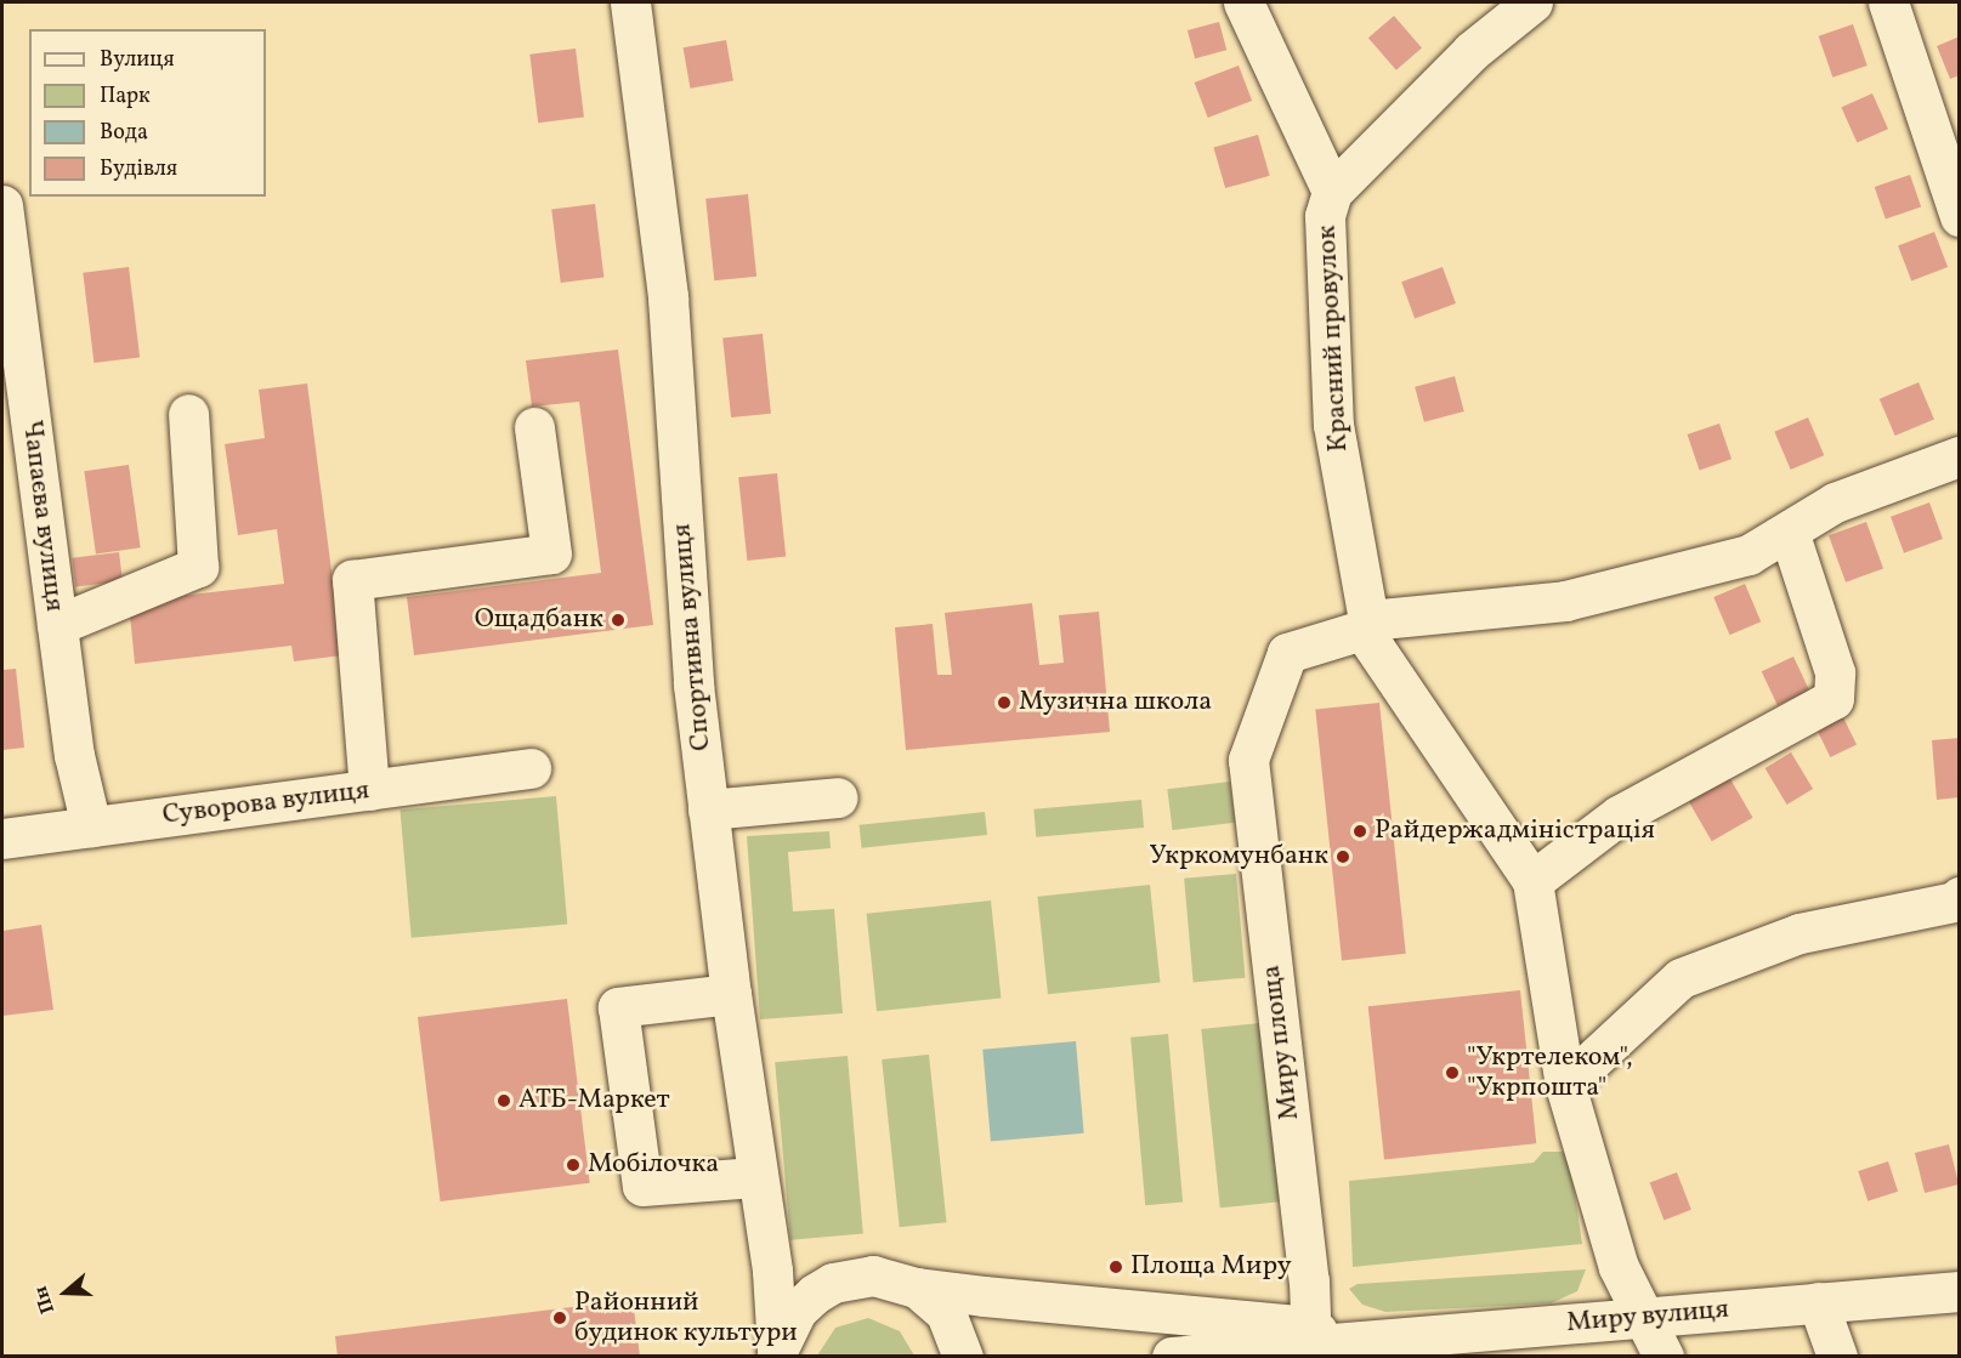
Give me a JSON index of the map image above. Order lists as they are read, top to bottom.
{
  "streets": {
    "street": [
      "Красний провулок",
      "Чапаєва вулиця",
      "Спортивна вулиця",
      "Суворова вулиця",
      "Миру площа",
      "Миру вулиця"
    ]
  },
  "crossings": [
    ["Красний провулок", "Миру площа"],
    ["Чапаєва вулиця", "Суворова вулиця"],
    ["Миру площа", "Миру вулиця"]
  ],
  "places": [
    "Ощадбанк",
    "Музична школа",
    "Райдержадміністрація",
    "Укркомунбанк",
    "\"Укртелеком\", \"Укрпошта\"",
    "АТБ-Маркет",
    "Мобілочка",
    "Площа Миру",
    "Районний будинок культури"
  ],
  "legend": [
    "Вулиця",
    "Парк",
    "Вода",
    "Будівля"
  ],
  "north": "left"
}
